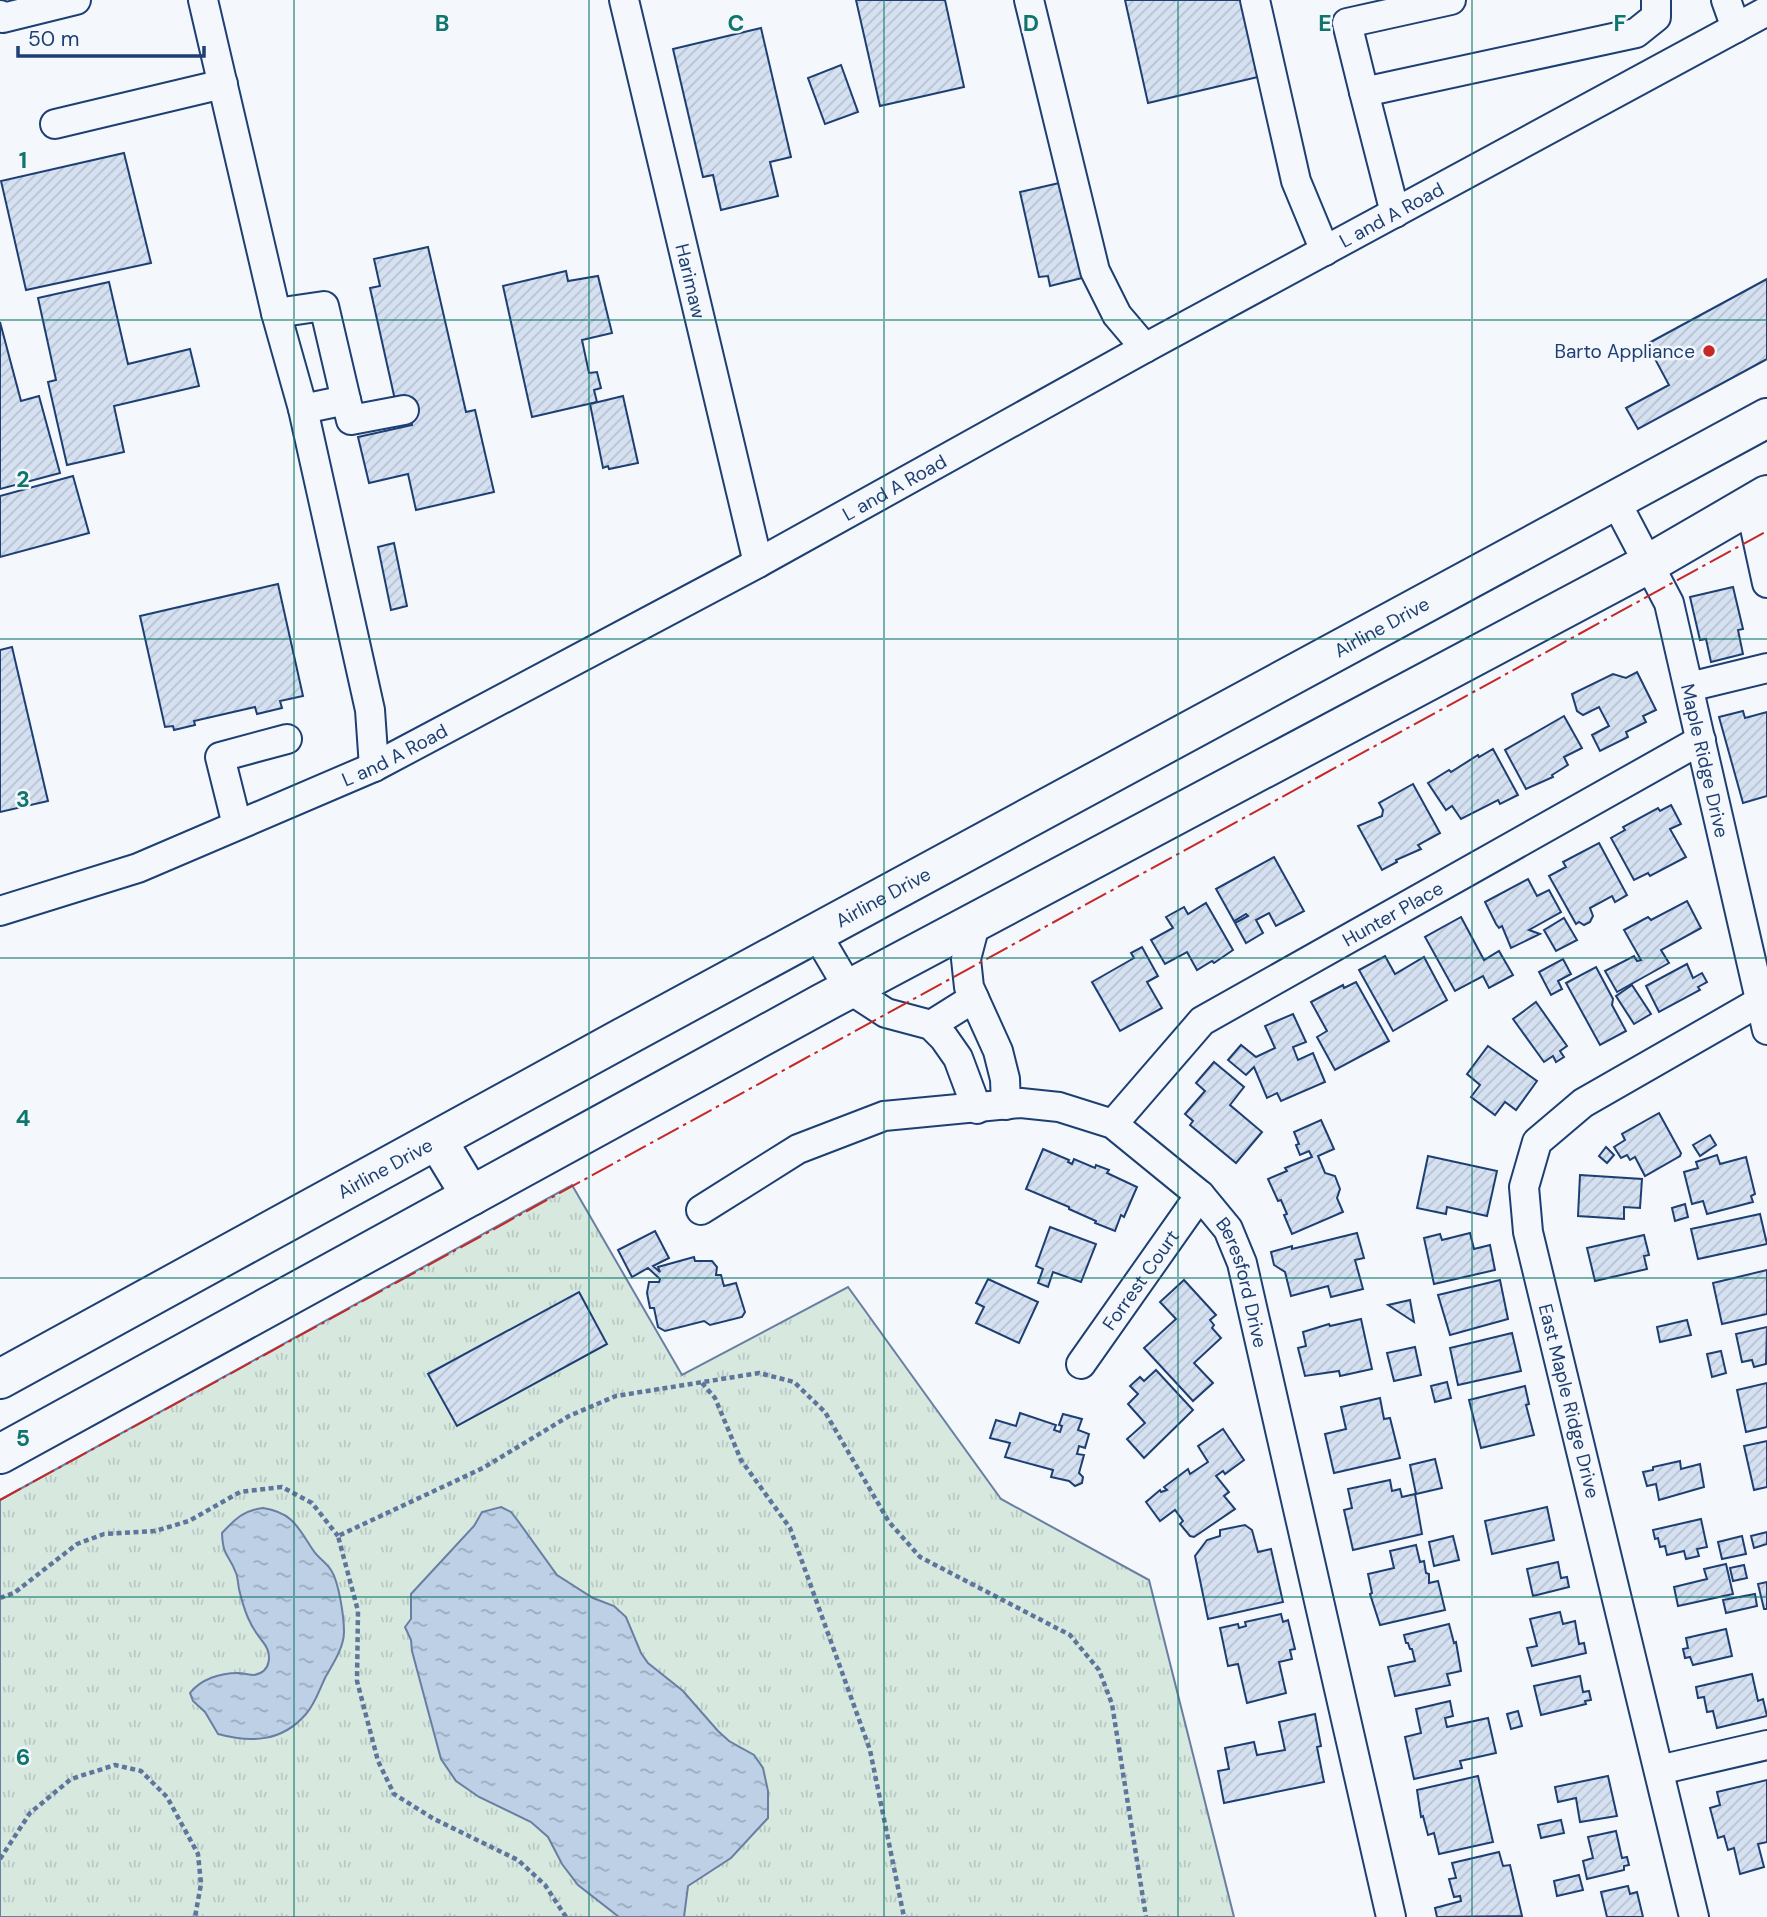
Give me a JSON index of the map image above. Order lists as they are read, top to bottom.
{
  "streets": {
    "highway": ["Airline Drive"],
    "street": [
      "L and A Road",
      "Harimaw",
      "Maple Ridge Drive",
      "Hunter Place",
      "Forrest Court",
      "Beresford Drive",
      "East Maple Ridge Drive"
    ]
  },
  "crossings": [
    ["L and A Road", "Harimaw"],
    ["Airline Drive", "Maple Ridge Drive"],
    ["Maple Ridge Drive", "Hunter Place"],
    ["Maple Ridge Drive", "East Maple Ridge Drive"],
    ["Hunter Place", "Beresford Drive"],
    ["Forrest Court", "Beresford Drive"]
  ],
  "places": ["Barto Appliance"],
  "scale_bar": "50 m",
  "grid": {
    "columns": [
      "B",
      "C",
      "D",
      "E",
      "F"
    ],
    "rows": [
      "1",
      "2",
      "3",
      "4",
      "5",
      "6"
    ]
  }
}
